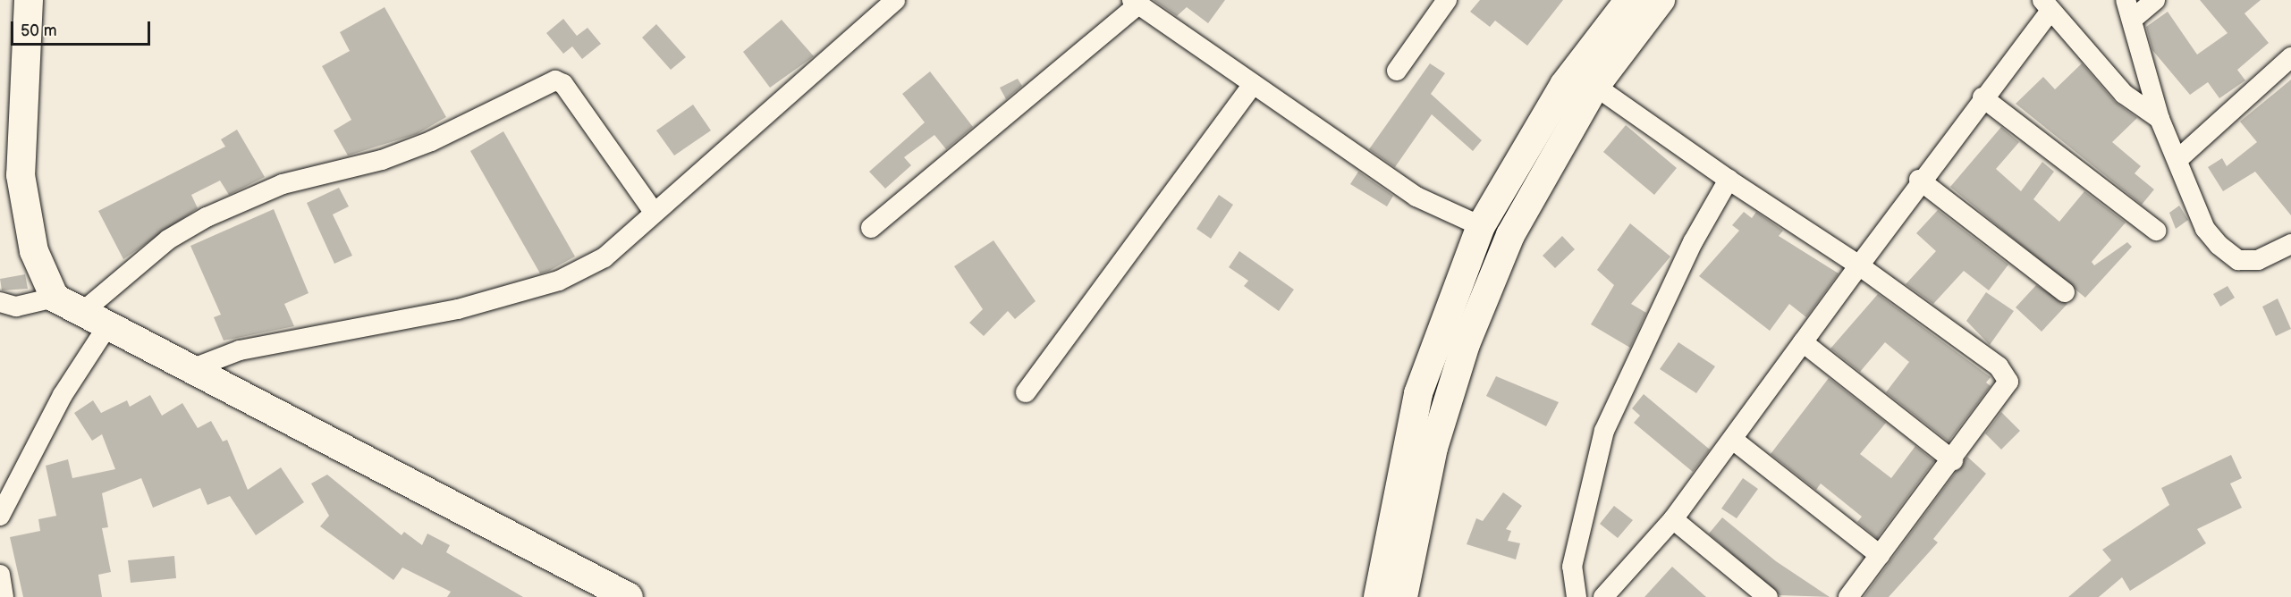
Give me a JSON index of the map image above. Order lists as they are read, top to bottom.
{
  "scale_bar": "50 m"
}
